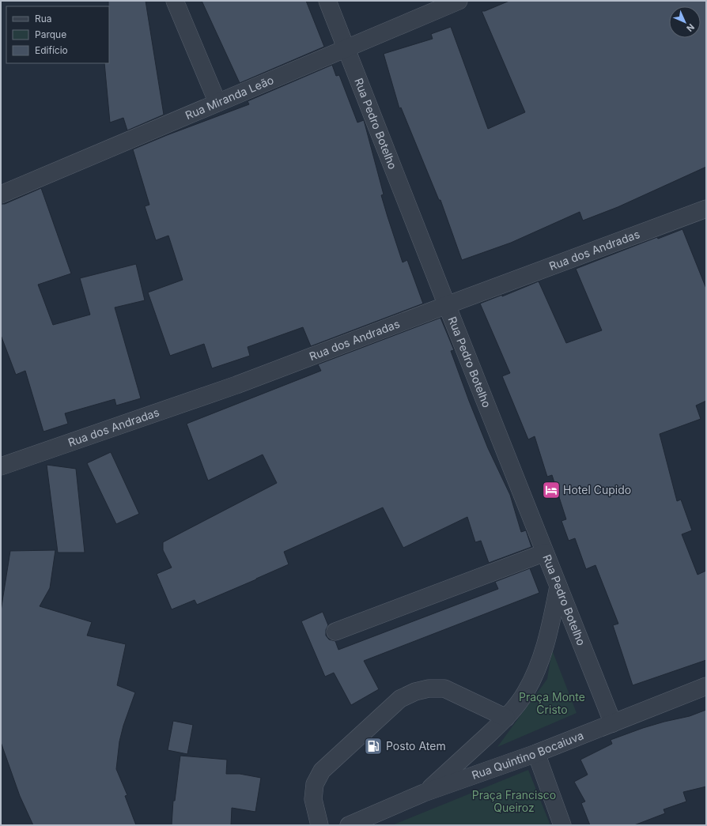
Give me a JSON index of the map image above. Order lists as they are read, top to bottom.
{
  "streets": {
    "street": [
      "Rua Miranda Leão",
      "Rua Pedro Botelho",
      "Rua dos Andradas",
      "Rua Quintino Bocaiuva"
    ]
  },
  "crossings": [
    ["Rua Miranda Leão", "Rua Pedro Botelho"],
    ["Rua Pedro Botelho", "Rua dos Andradas"],
    ["Rua Pedro Botelho", "Rua Quintino Bocaiuva"]
  ],
  "parks": ["Praça Monte Cristo", "Praça Francisco Queiroz"],
  "places": {
    "hotel": ["Hotel Cupido"],
    "fuel station": ["Posto Atem"]
  },
  "legend": ["Rua", "Parque", "Edifício"],
  "north": "bottom right"
}
